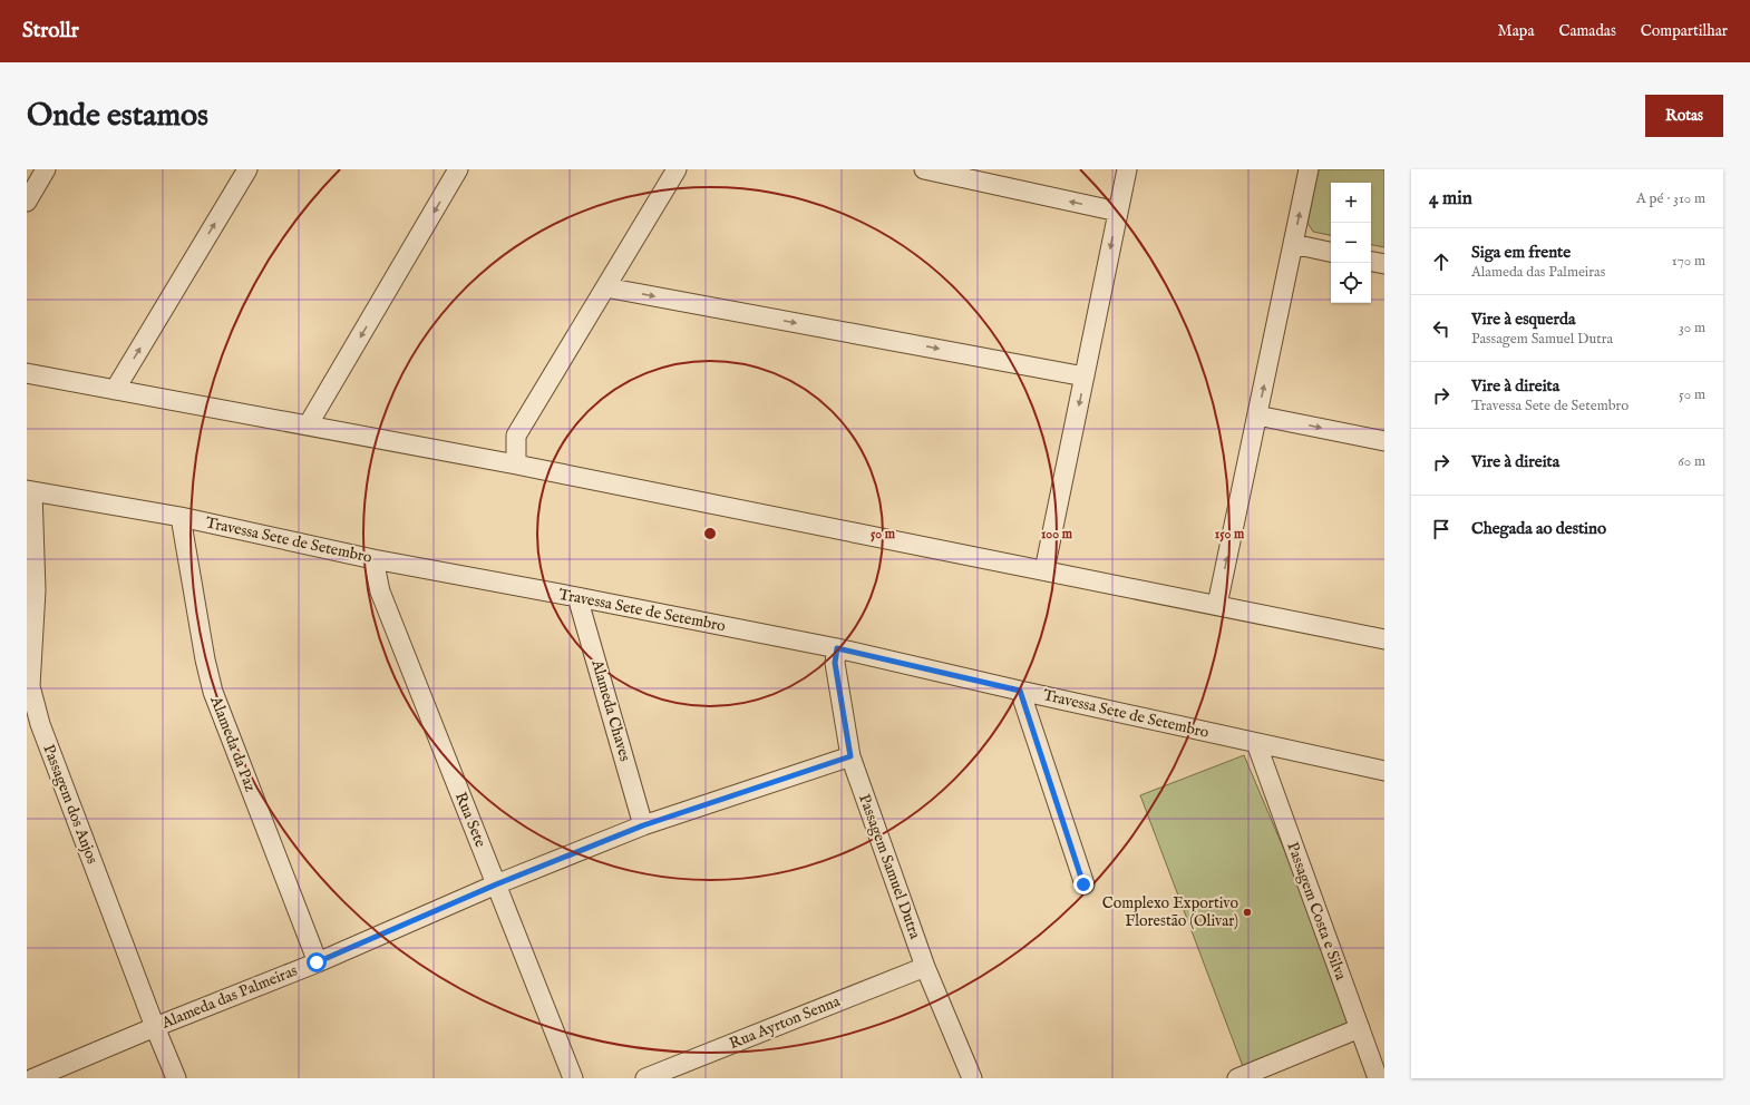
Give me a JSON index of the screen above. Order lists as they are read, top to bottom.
{
  "streets": {
    "street": [
      "Travessa Sete de Setembro",
      "Alameda Chaves",
      "Alameda da Paz",
      "Passagem dos Anjos",
      "Rua Sete",
      "Passagem Samuel Dutra",
      "Passagem Costa e Silva",
      "Alameda das Palmeiras",
      "Rua Ayrton Senna"
    ]
  },
  "crossings": [
    ["Travessa Sete de Setembro", "Alameda Chaves"],
    ["Travessa Sete de Setembro", "Alameda da Paz"],
    ["Travessa Sete de Setembro", "Passagem dos Anjos"],
    ["Travessa Sete de Setembro", "Rua Sete"],
    ["Travessa Sete de Setembro", "Passagem Samuel Dutra"],
    ["Travessa Sete de Setembro", "Passagem Costa e Silva"],
    ["Alameda Chaves", "Alameda das Palmeiras"],
    ["Alameda da Paz", "Alameda das Palmeiras"],
    ["Passagem dos Anjos", "Alameda das Palmeiras"],
    ["Rua Sete", "Alameda das Palmeiras"],
    ["Passagem Samuel Dutra", "Alameda das Palmeiras"],
    ["Passagem Samuel Dutra", "Rua Ayrton Senna"]
  ],
  "places": ["Complexo Exportivo Florestão (Olivar)"],
  "page": {
    "header": "Strollr",
    "nav": ["Mapa", "Camadas", "Compartilhar"],
    "buttons": "Rotas",
    "title": "Onde estamos",
    "heading": ["4 min", "A pé · 310 m"],
    "map_buttons": ["+", "−"],
    "list": [
      ["Siga em frente", "Alameda das Palmeiras", "170 m"],
      ["Vire à esquerda", "Passagem Samuel Dutra", "30 m"],
      ["Vire à direita", "Travessa Sete de Setembro", "50 m"],
      ["Vire à direita", "60 m"],
      "Chegada ao destino"
    ]
  },
  "rings": ["50 m", "100 m", "150 m"]
}
